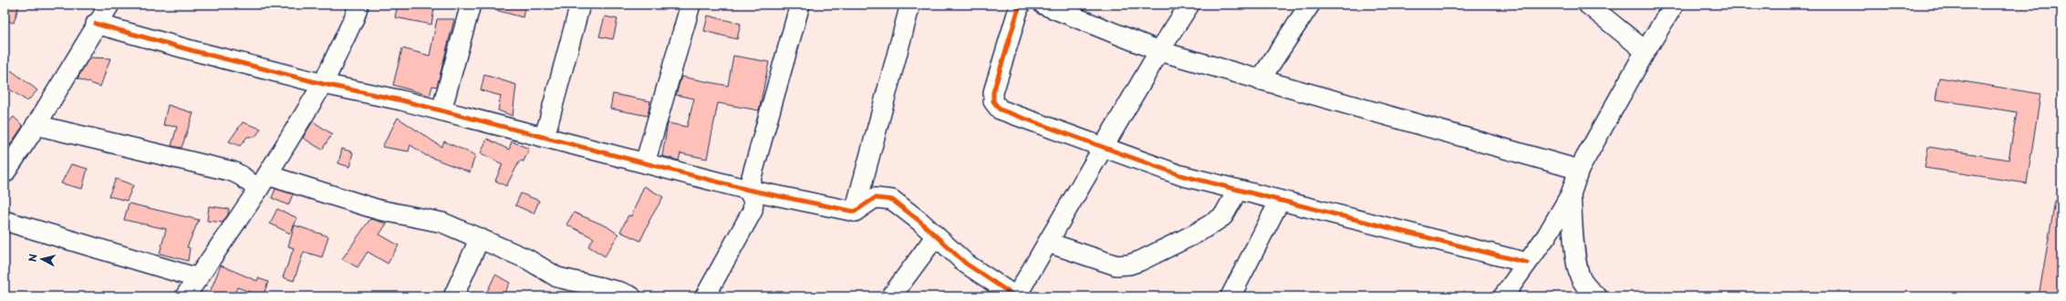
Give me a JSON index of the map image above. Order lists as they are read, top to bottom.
{
  "north": "left"
}
